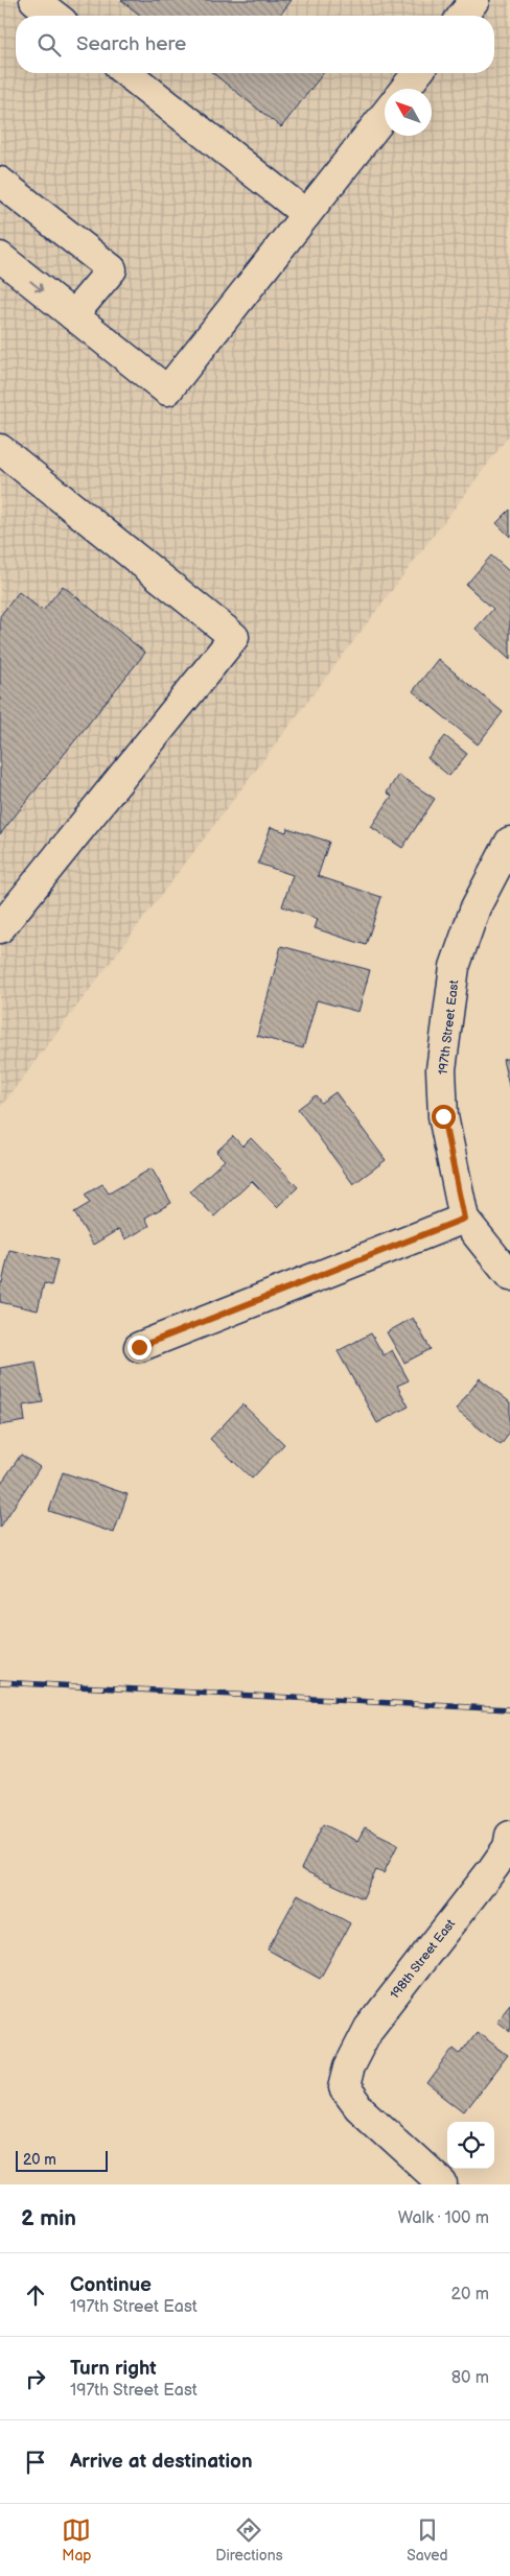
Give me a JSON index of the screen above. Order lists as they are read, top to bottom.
{
  "streets": {
    "street": ["197th Street East", "198th Street East"]
  },
  "scale_bar": "20 m",
  "north": "top left",
  "page": {
    "search": "Search here",
    "scale": "20 m",
    "heading": ["2 min", "Walk · 100 m"],
    "list": [
      ["Continue", "197th Street East", "20 m"],
      ["Turn right", "197th Street East", "80 m"],
      "Arrive at destination"
    ],
    "nav": ["Map", "Directions", "Saved"]
  }
}
